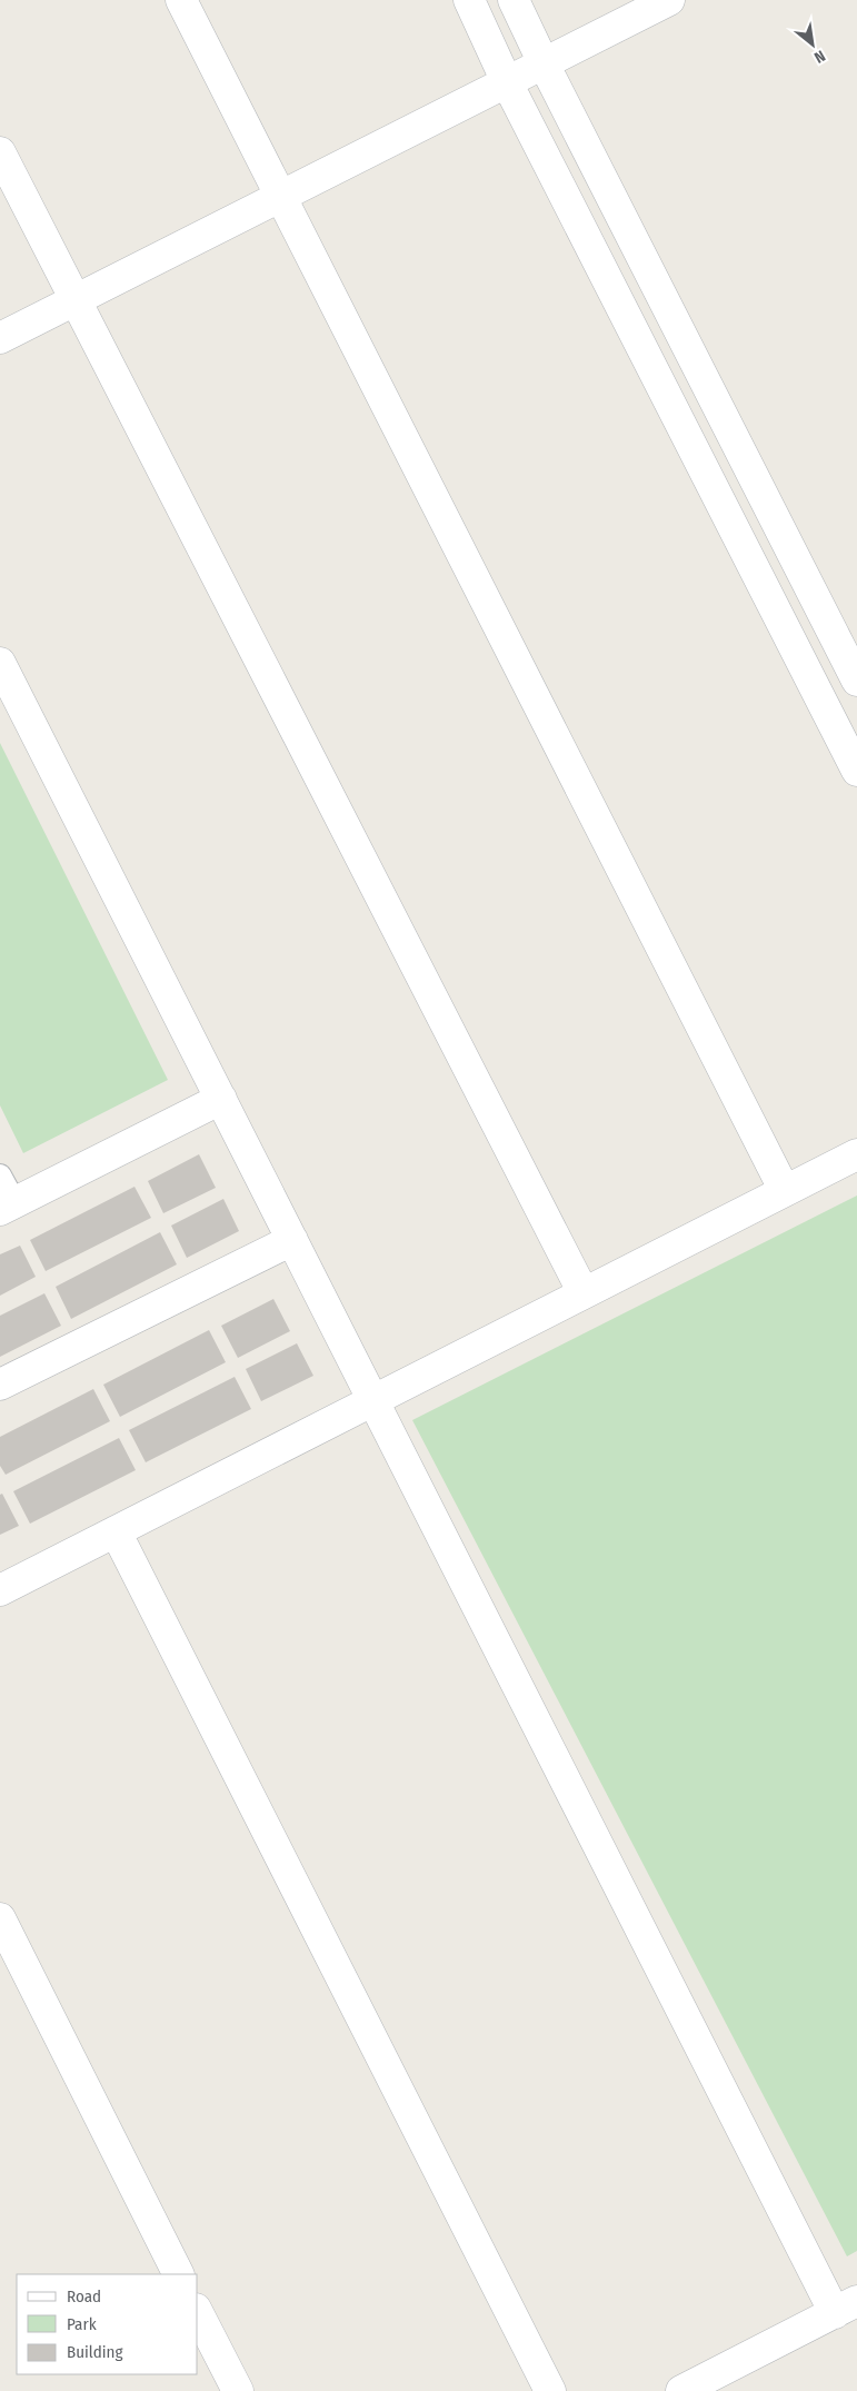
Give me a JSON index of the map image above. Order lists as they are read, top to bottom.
{
  "legend": ["Road", "Park", "Building"],
  "north": "bottom right"
}
